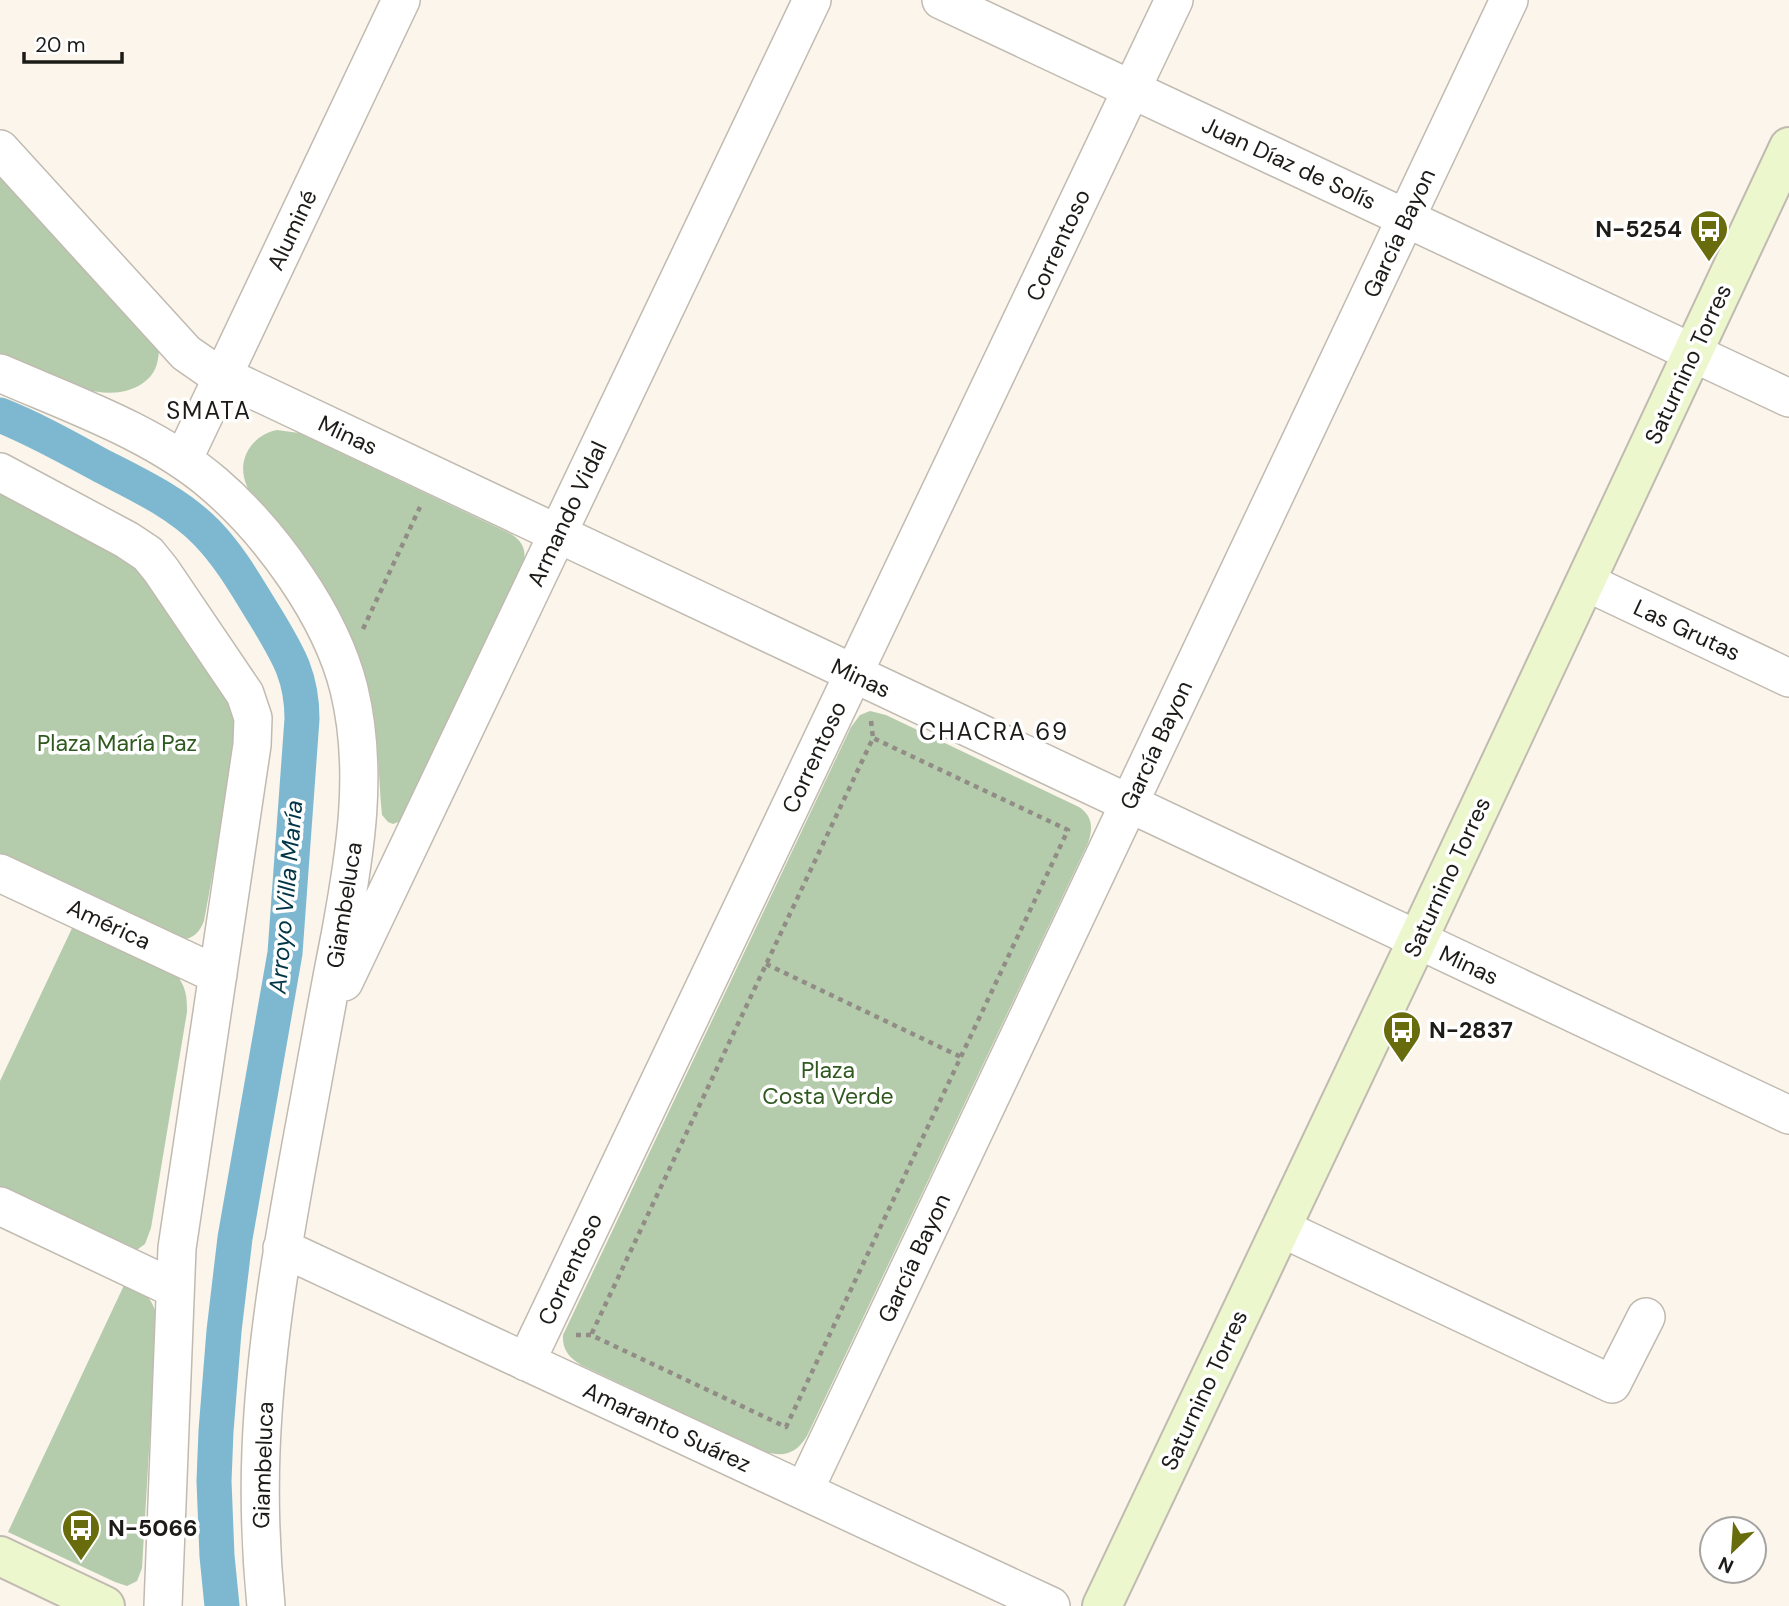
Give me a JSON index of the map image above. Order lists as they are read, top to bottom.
{
  "streets": {
    "street": [
      "Juan Díaz de Solís",
      "Aluminé",
      "García Bayon",
      "Correntoso",
      "Saturnino Torres",
      "Minas",
      "Armando Vidal",
      "Las Grutas",
      "Giambeluca",
      "América",
      "Amaranto Suárez"
    ]
  },
  "crossings": [
    ["Juan Díaz de Solís", "García Bayon"],
    ["Juan Díaz de Solís", "Correntoso"],
    ["Juan Díaz de Solís", "Saturnino Torres"],
    ["Aluminé", "Minas"],
    ["Aluminé", "Giambeluca"],
    ["García Bayon", "Minas"],
    ["García Bayon", "Amaranto Suárez"],
    ["Correntoso", "Minas"],
    ["Correntoso", "Amaranto Suárez"],
    ["Saturnino Torres", "Minas"],
    ["Saturnino Torres", "Las Grutas"],
    ["Minas", "Armando Vidal"],
    ["Armando Vidal", "Giambeluca"],
    ["Giambeluca", "Amaranto Suárez"]
  ],
  "districts": ["SMATA", "CHACRA 69"],
  "water": ["Arroyo Villa María"],
  "parks": ["Plaza María Paz", "Plaza Costa Verde"],
  "places": {
    "bus stop": ["N-5254", "N-2837", "N-5066"]
  },
  "scale_bar": "20 m",
  "north": "bottom left"
}
